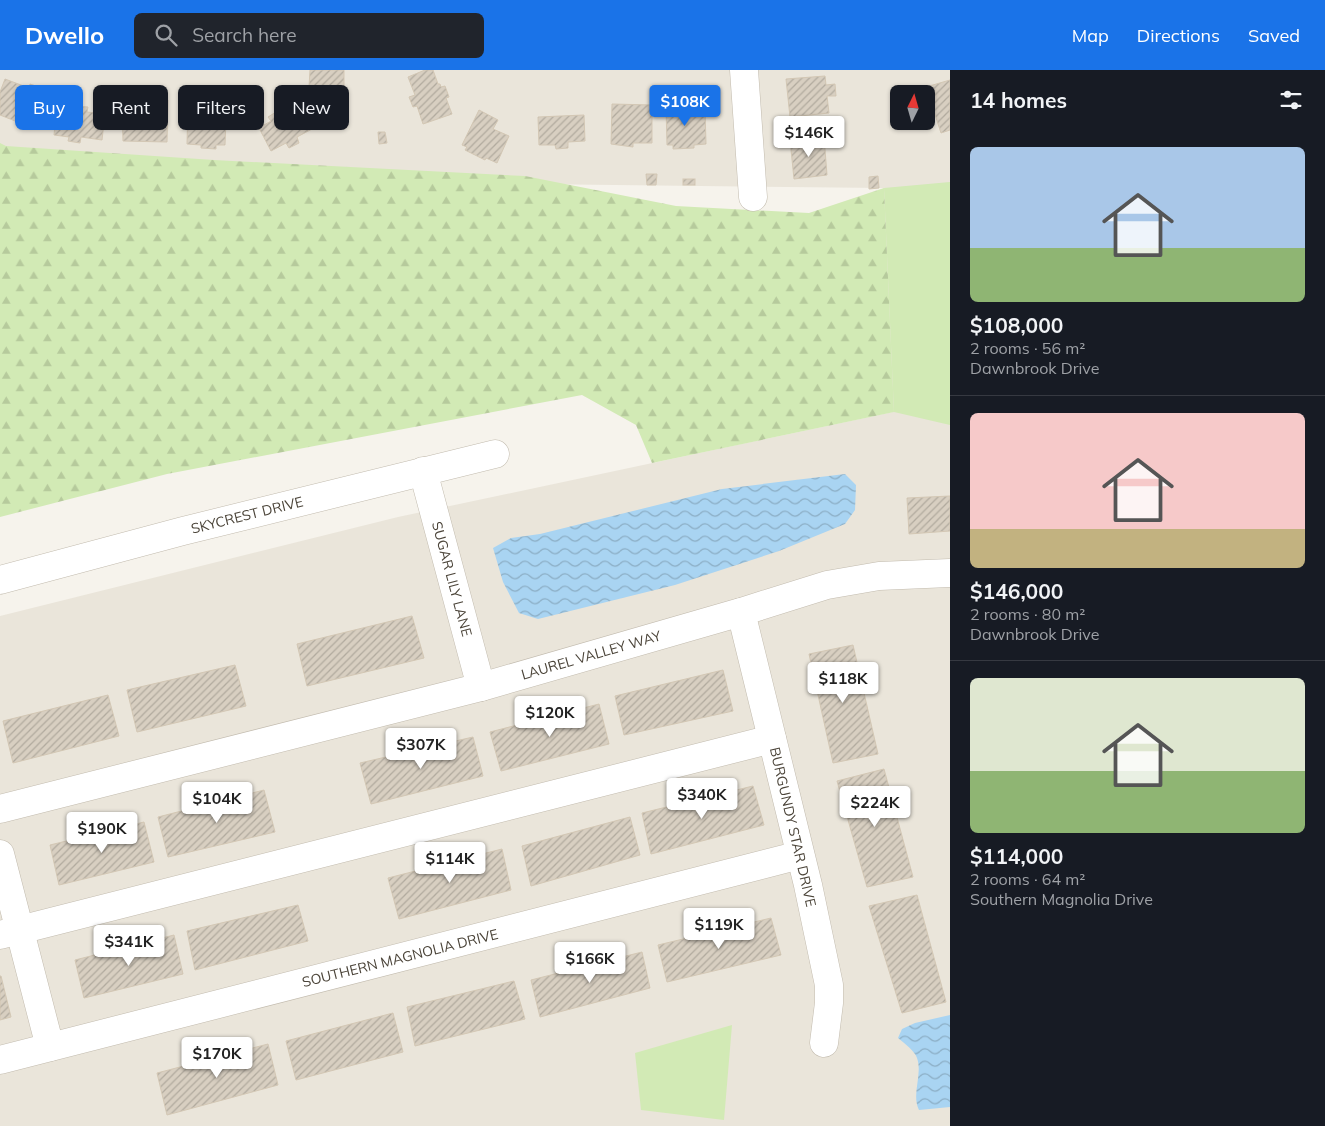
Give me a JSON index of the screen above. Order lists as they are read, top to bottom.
{
  "streets": {
    "street": [
      "SKYCREST DRIVE",
      "SUGAR LILY LANE",
      "LAUREL VALLEY WAY",
      "BURGUNDY STAR DRIVE",
      "SOUTHERN MAGNOLIA DRIVE"
    ]
  },
  "crossings": [
    ["SKYCREST DRIVE", "SUGAR LILY LANE"],
    ["SUGAR LILY LANE", "LAUREL VALLEY WAY"],
    ["LAUREL VALLEY WAY", "BURGUNDY STAR DRIVE"],
    ["BURGUNDY STAR DRIVE", "SOUTHERN MAGNOLIA DRIVE"]
  ],
  "north": "top",
  "page": {
    "header": "Dwello",
    "search": "Search here",
    "nav": ["Map", "Directions", "Saved"],
    "heading": "14 homes",
    "price": [
      "$108K",
      "$146K",
      "$118K",
      "$120K",
      "$307K",
      "$340K",
      "$104K",
      "$224K",
      "$190K",
      "$114K",
      "$119K",
      "$341K",
      "$166K",
      "$170K"
    ],
    "chip": [
      "Buy",
      "Rent",
      "Filters",
      "New"
    ],
    "list": [
      {
        "name": "$108,000",
        "note": "2 rooms · 56 m² · Dawnbrook Drive"
      },
      {
        "name": "$146,000",
        "note": "2 rooms · 80 m² · Dawnbrook Drive"
      },
      {
        "name": "$114,000",
        "note": "2 rooms · 64 m² · Southern Magnolia Drive"
      }
    ]
  }
}
